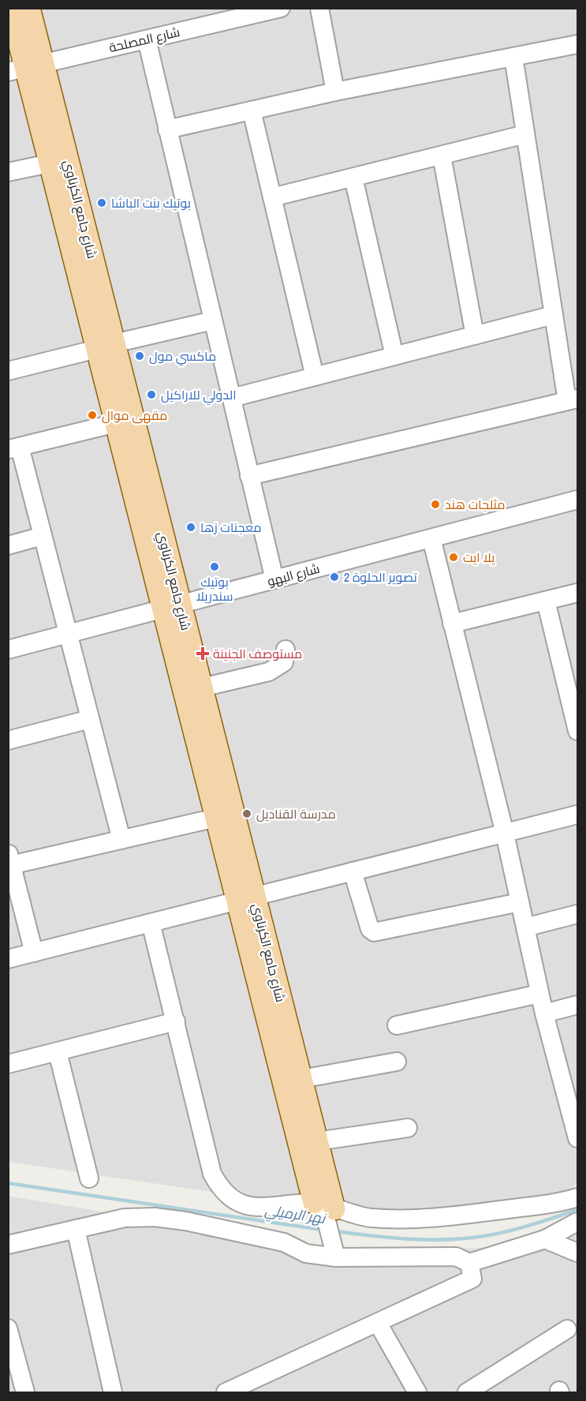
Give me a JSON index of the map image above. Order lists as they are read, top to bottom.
{
  "streets": {
    "main road": ["شارع جامع الكرناوي"],
    "street": ["شارع المصلحة", "شارع البهو"]
  },
  "crossings": [
    ["شارع المصلحة", "شارع جامع الكرناوي"],
    ["شارع جامع الكرناوي", "شارع البهو"]
  ],
  "water": ["نهر الرميلي"],
  "places": {
    "other": [
      "بوتيك بنت الباشا",
      "ماكسي مول",
      "الدولي للاراكيل",
      "مقهى موال",
      "مثلجات هند",
      "معجنات زها",
      "يلا ايت",
      "بوتيك سندريلا",
      "تصوير الحلوة 2",
      "مدرسة القناديل"
    ],
    "health": ["مستوصف الجنينة"]
  }
}
